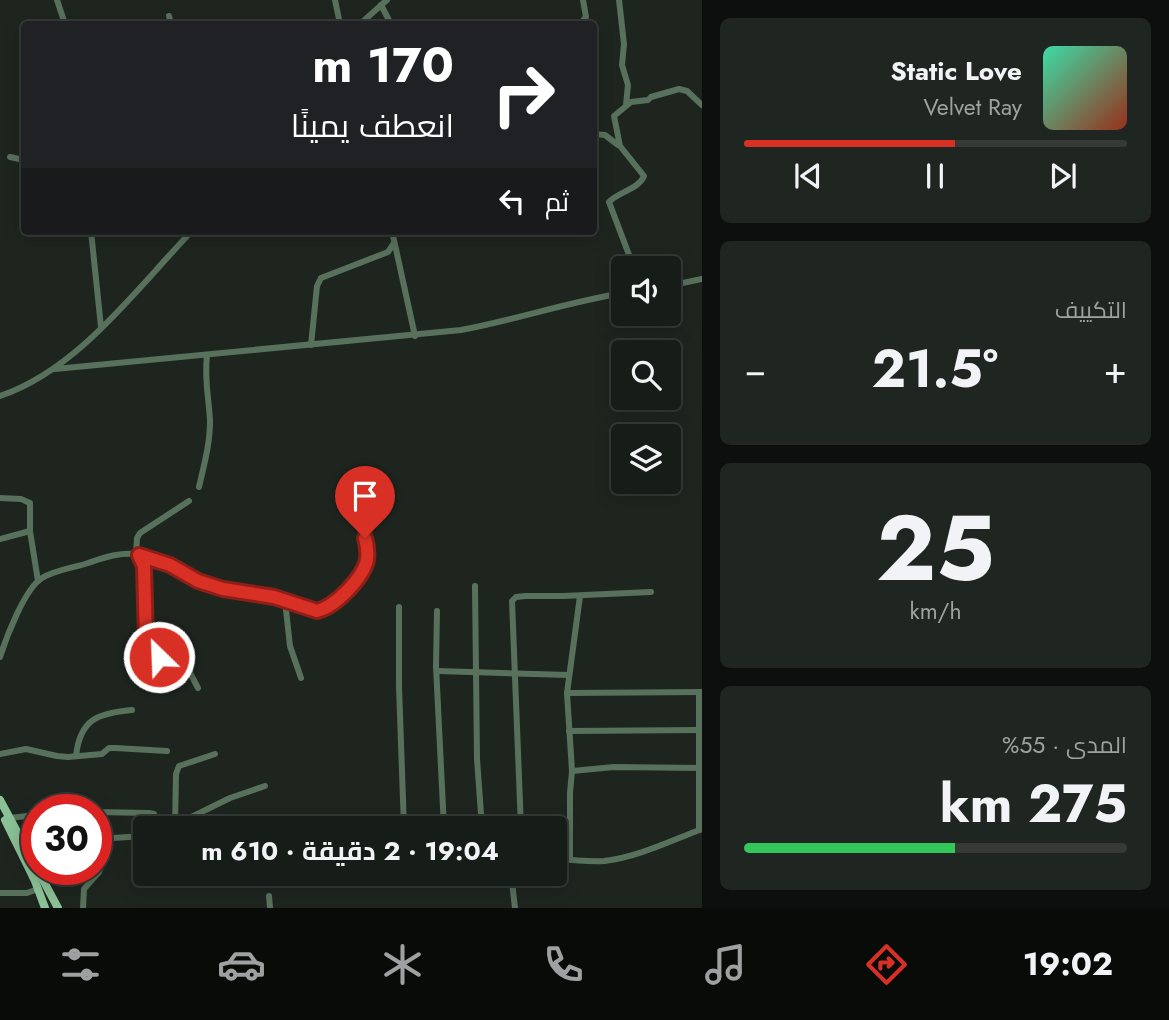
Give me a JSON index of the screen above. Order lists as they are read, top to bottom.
{
  "page": {
    "turn": ["170 m", "انعطف يمينًا"],
    "song": ["Static Love", "Velvet Ray"],
    "then": "ثم",
    "tile": [
      "التكييف",
      ["25", "km/h"],
      ["المدى · 55%", "275 km"]
    ],
    "heat": ["−", "21.5°", "+"],
    "limit": "30",
    "trip": "19:04 · 2 دقيقة · 610 m",
    "tabs": "19:02"
  }
}
